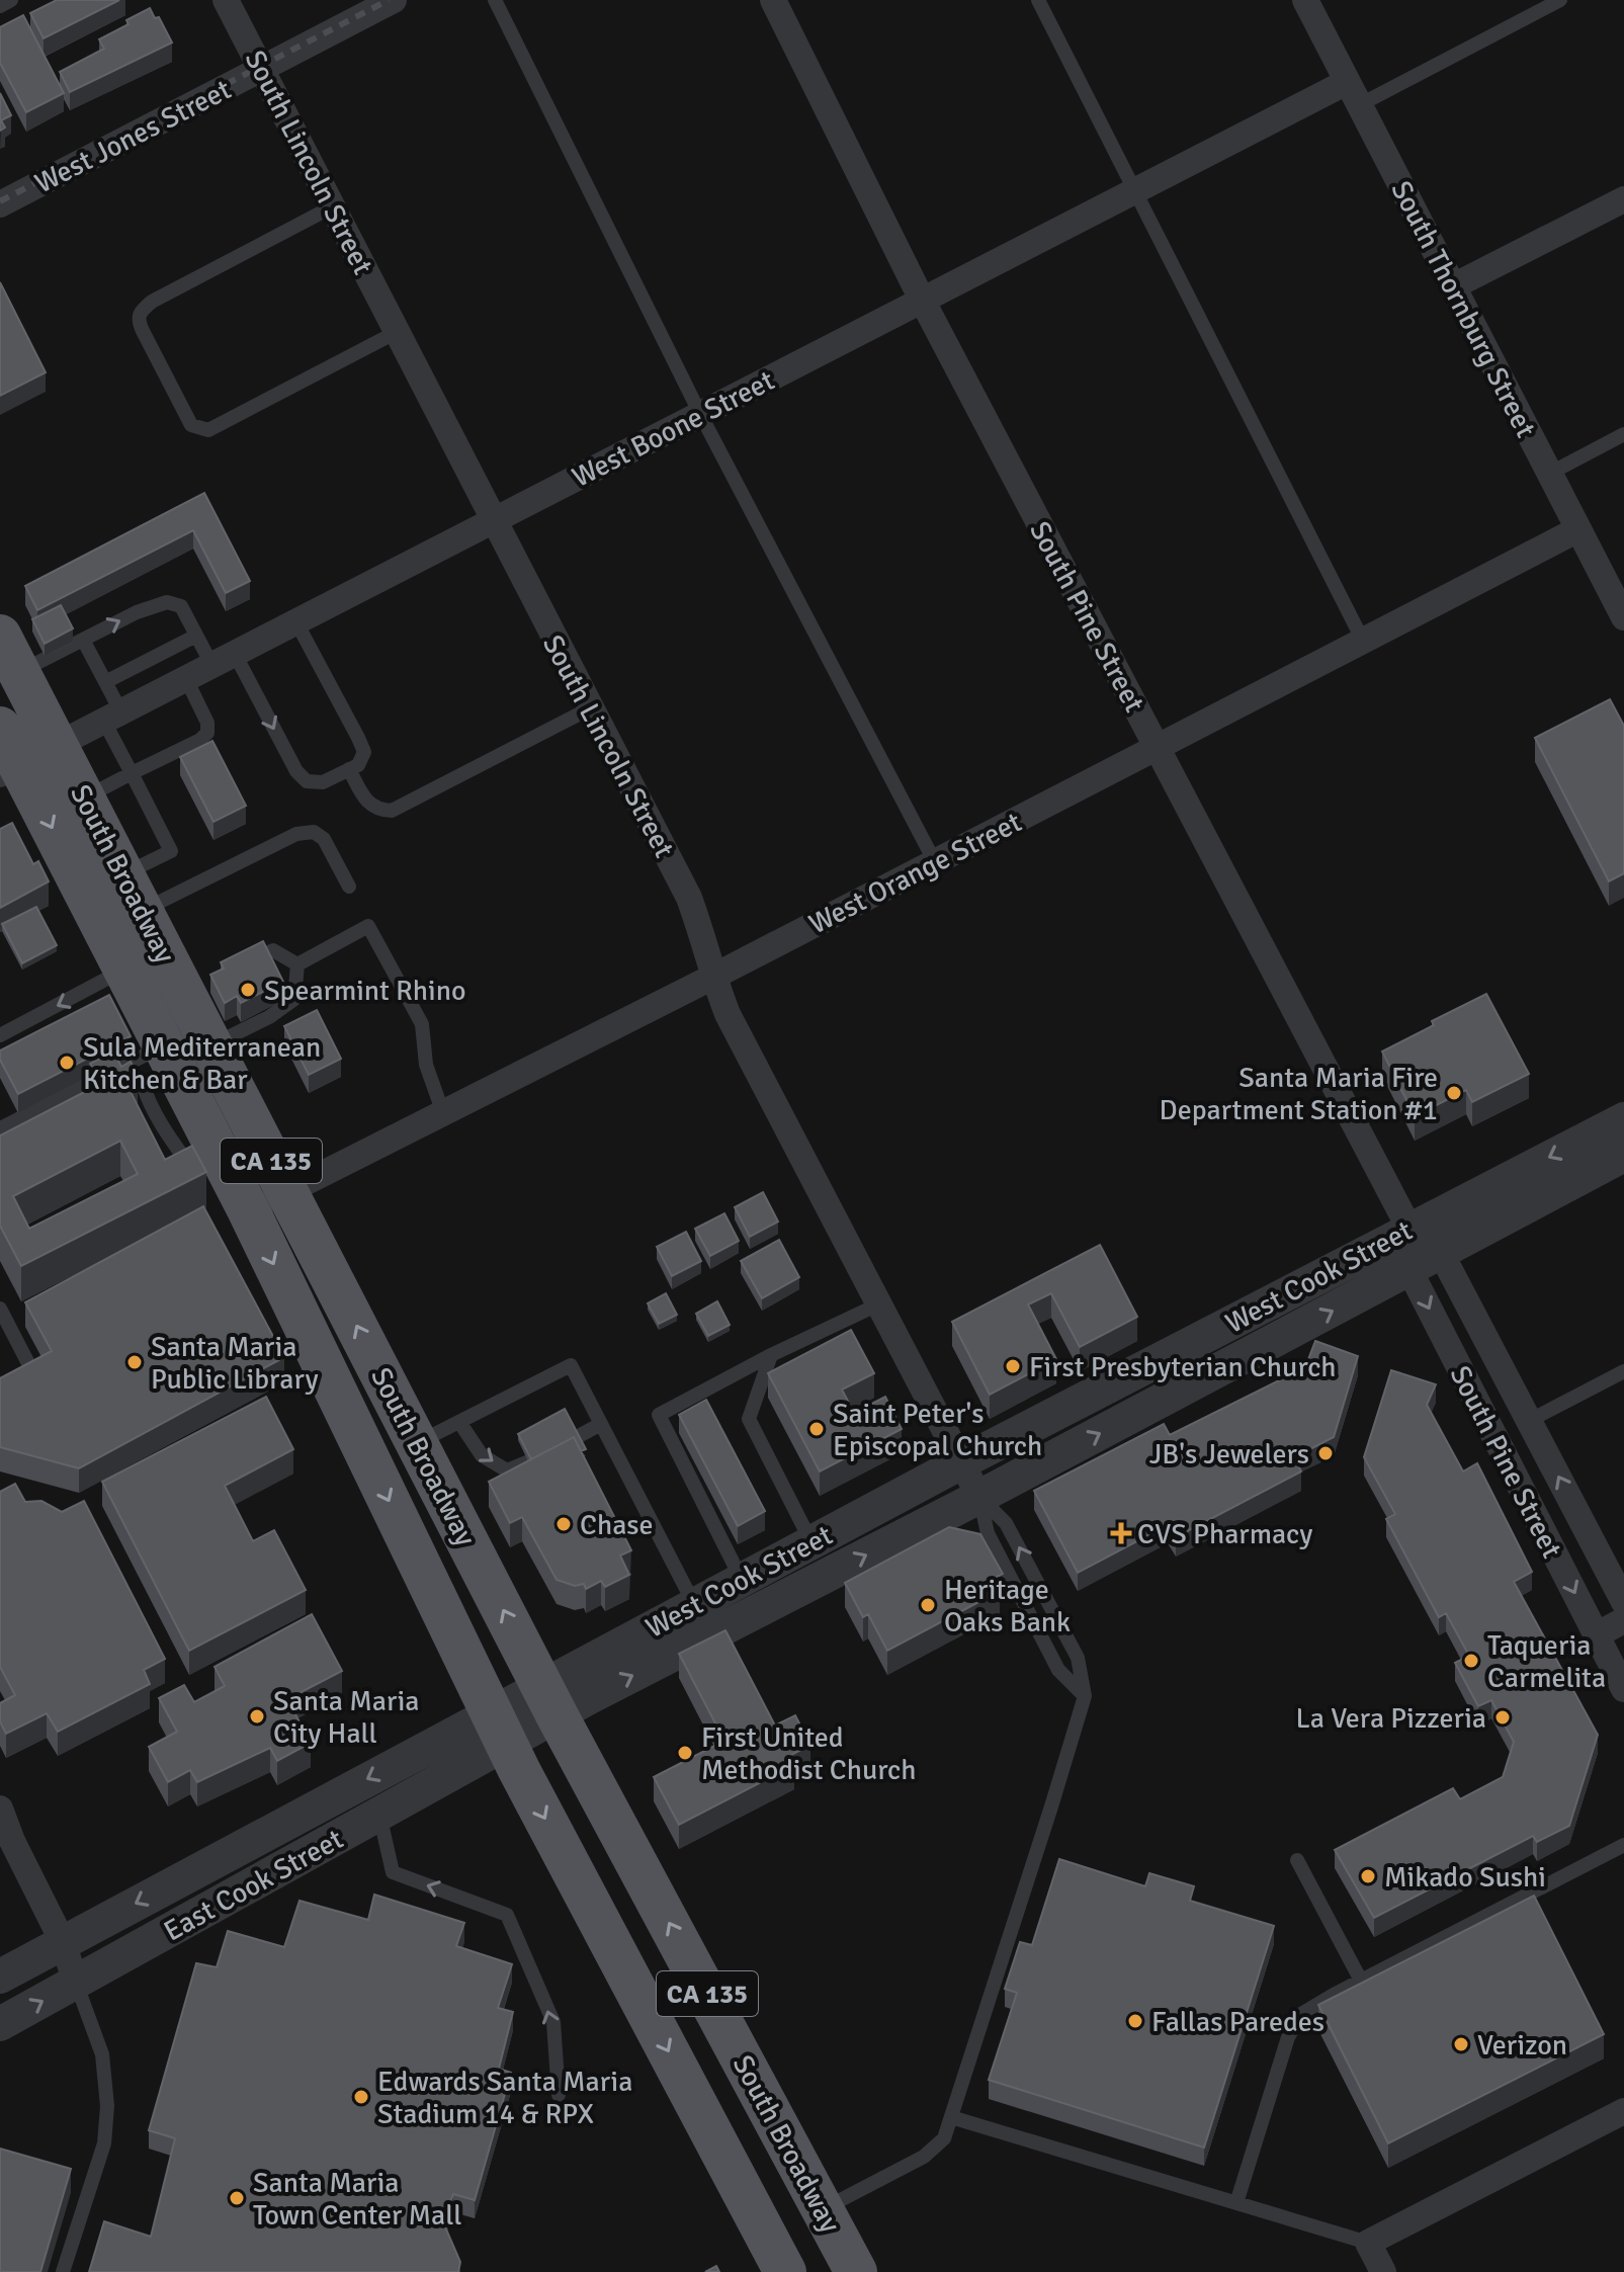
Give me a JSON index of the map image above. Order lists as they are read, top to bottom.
{
  "streets": {
    "main road": ["South Broadway", "CA 135"],
    "street": [
      "West Jones Street",
      "South Lincoln Street",
      "South Thornburg Street",
      "West Boone Street",
      "South Pine Street",
      "West Orange Street",
      "West Cook Street",
      "East Cook Street"
    ]
  },
  "crossings": [
    ["West Jones Street", "South Lincoln Street"],
    ["South Lincoln Street", "West Boone Street"],
    ["South Lincoln Street", "West Orange Street"],
    ["South Lincoln Street", "West Cook Street"],
    ["South Thornburg Street", "West Boone Street"],
    ["South Thornburg Street", "West Orange Street"],
    ["West Boone Street", "South Pine Street"],
    ["West Boone Street", "South Broadway"],
    ["South Pine Street", "West Orange Street"],
    ["South Pine Street", "West Cook Street"],
    ["West Orange Street", "South Broadway"],
    ["South Broadway", "West Cook Street"],
    ["South Broadway", "East Cook Street"]
  ],
  "places": {
    "other": [
      "Spearmint Rhino",
      "Sula Mediterranean Kitchen & Bar",
      "Santa Maria Fire Department Station #1",
      "Santa Maria Public Library",
      "First Presbyterian Church",
      "Saint Peter's Episcopal Church",
      "JB's Jewelers",
      "Chase",
      "Heritage Oaks Bank",
      "Taqueria Carmelita",
      "Santa Maria City Hall",
      "La Vera Pizzeria",
      "First United Methodist Church",
      "Mikado Sushi",
      "Fallas Paredes",
      "Verizon",
      "Edwards Santa Maria Stadium 14 & RPX",
      "Santa Maria Town Center Mall"
    ],
    "health": ["CVS Pharmacy"]
  }
}
